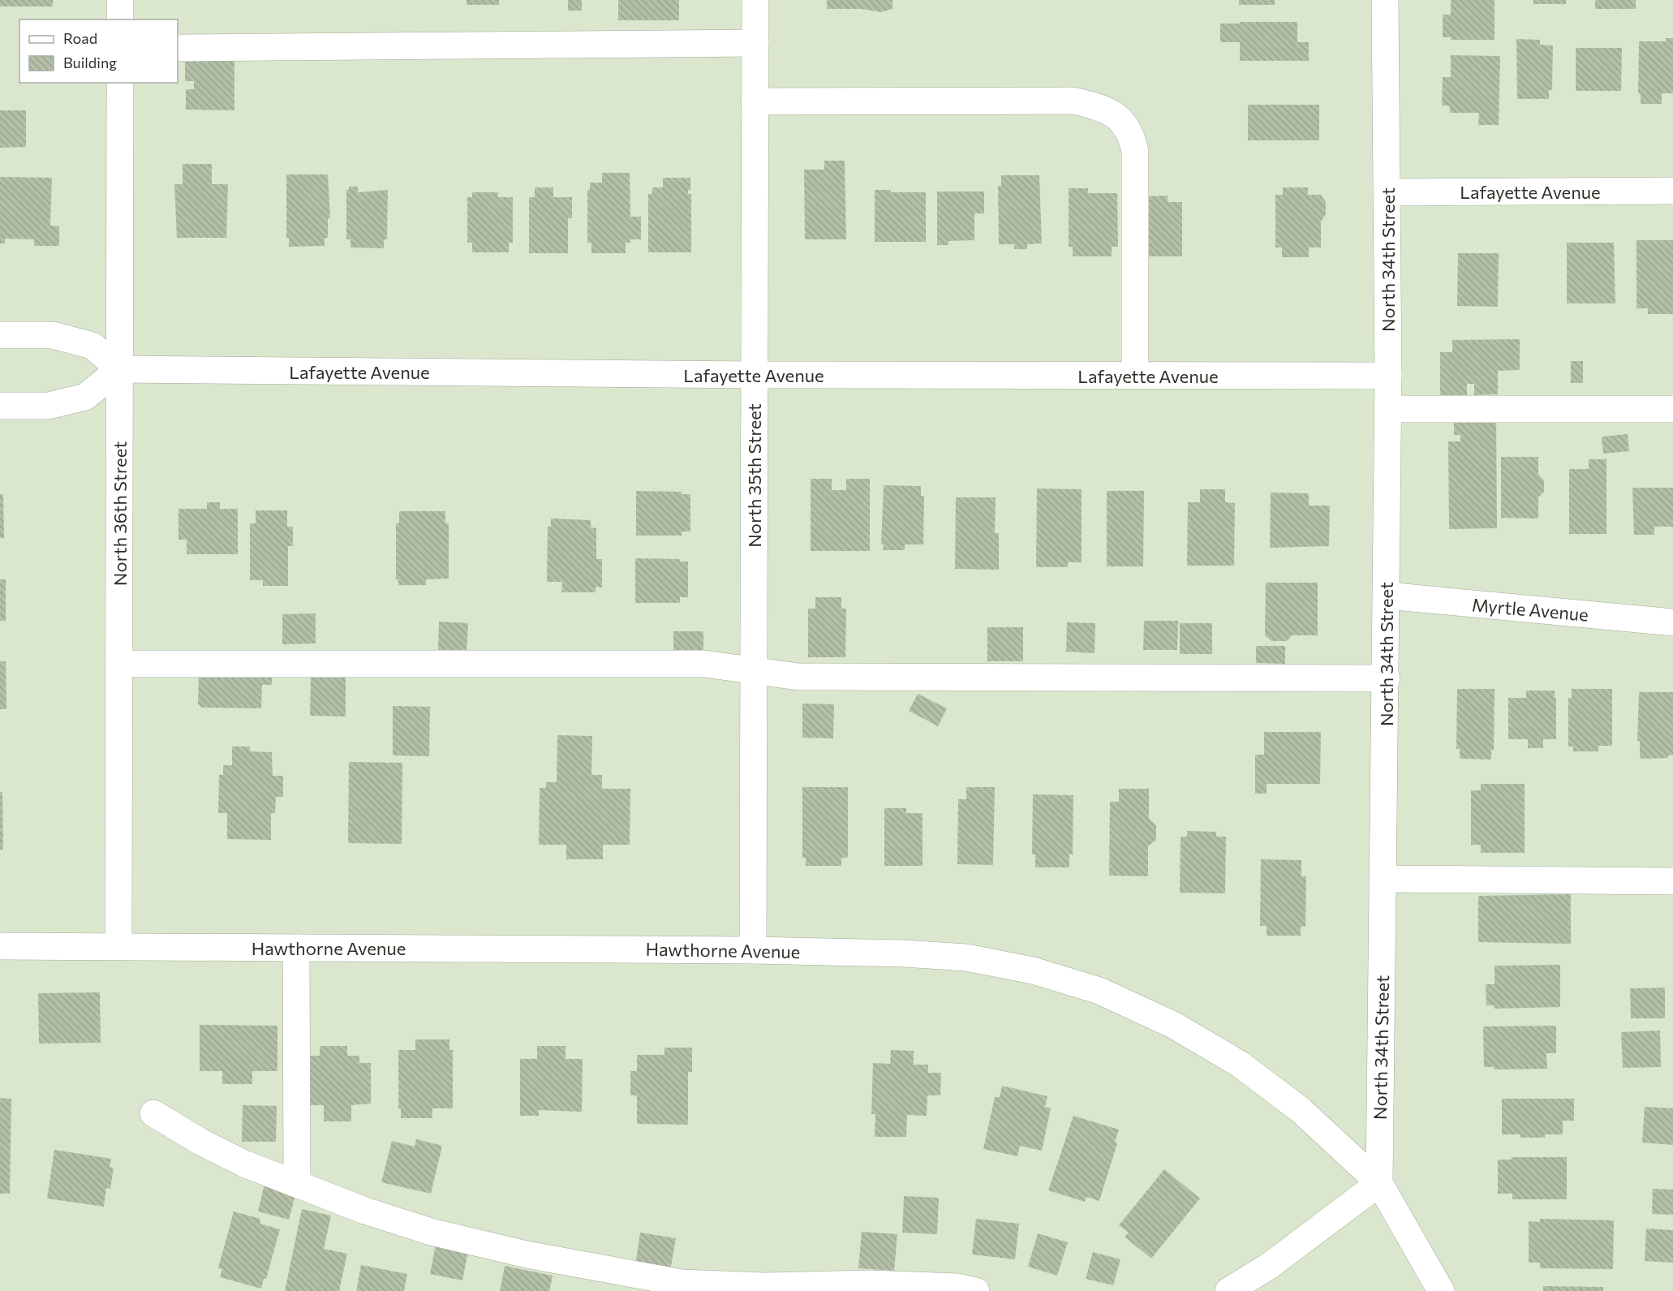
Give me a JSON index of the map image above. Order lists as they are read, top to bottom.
{
  "streets": {
    "street": [
      "Lafayette Avenue",
      "North 34th Street",
      "North 35th Street",
      "North 36th Street",
      "Myrtle Avenue",
      "Hawthorne Avenue"
    ]
  },
  "crossings": [
    ["Lafayette Avenue", "North 34th Street"],
    ["Lafayette Avenue", "North 35th Street"],
    ["Lafayette Avenue", "North 36th Street"],
    ["North 34th Street", "Myrtle Avenue"],
    ["North 34th Street", "Hawthorne Avenue"],
    ["North 35th Street", "Hawthorne Avenue"],
    ["North 36th Street", "Hawthorne Avenue"]
  ],
  "legend": ["Road", "Building"]
}
